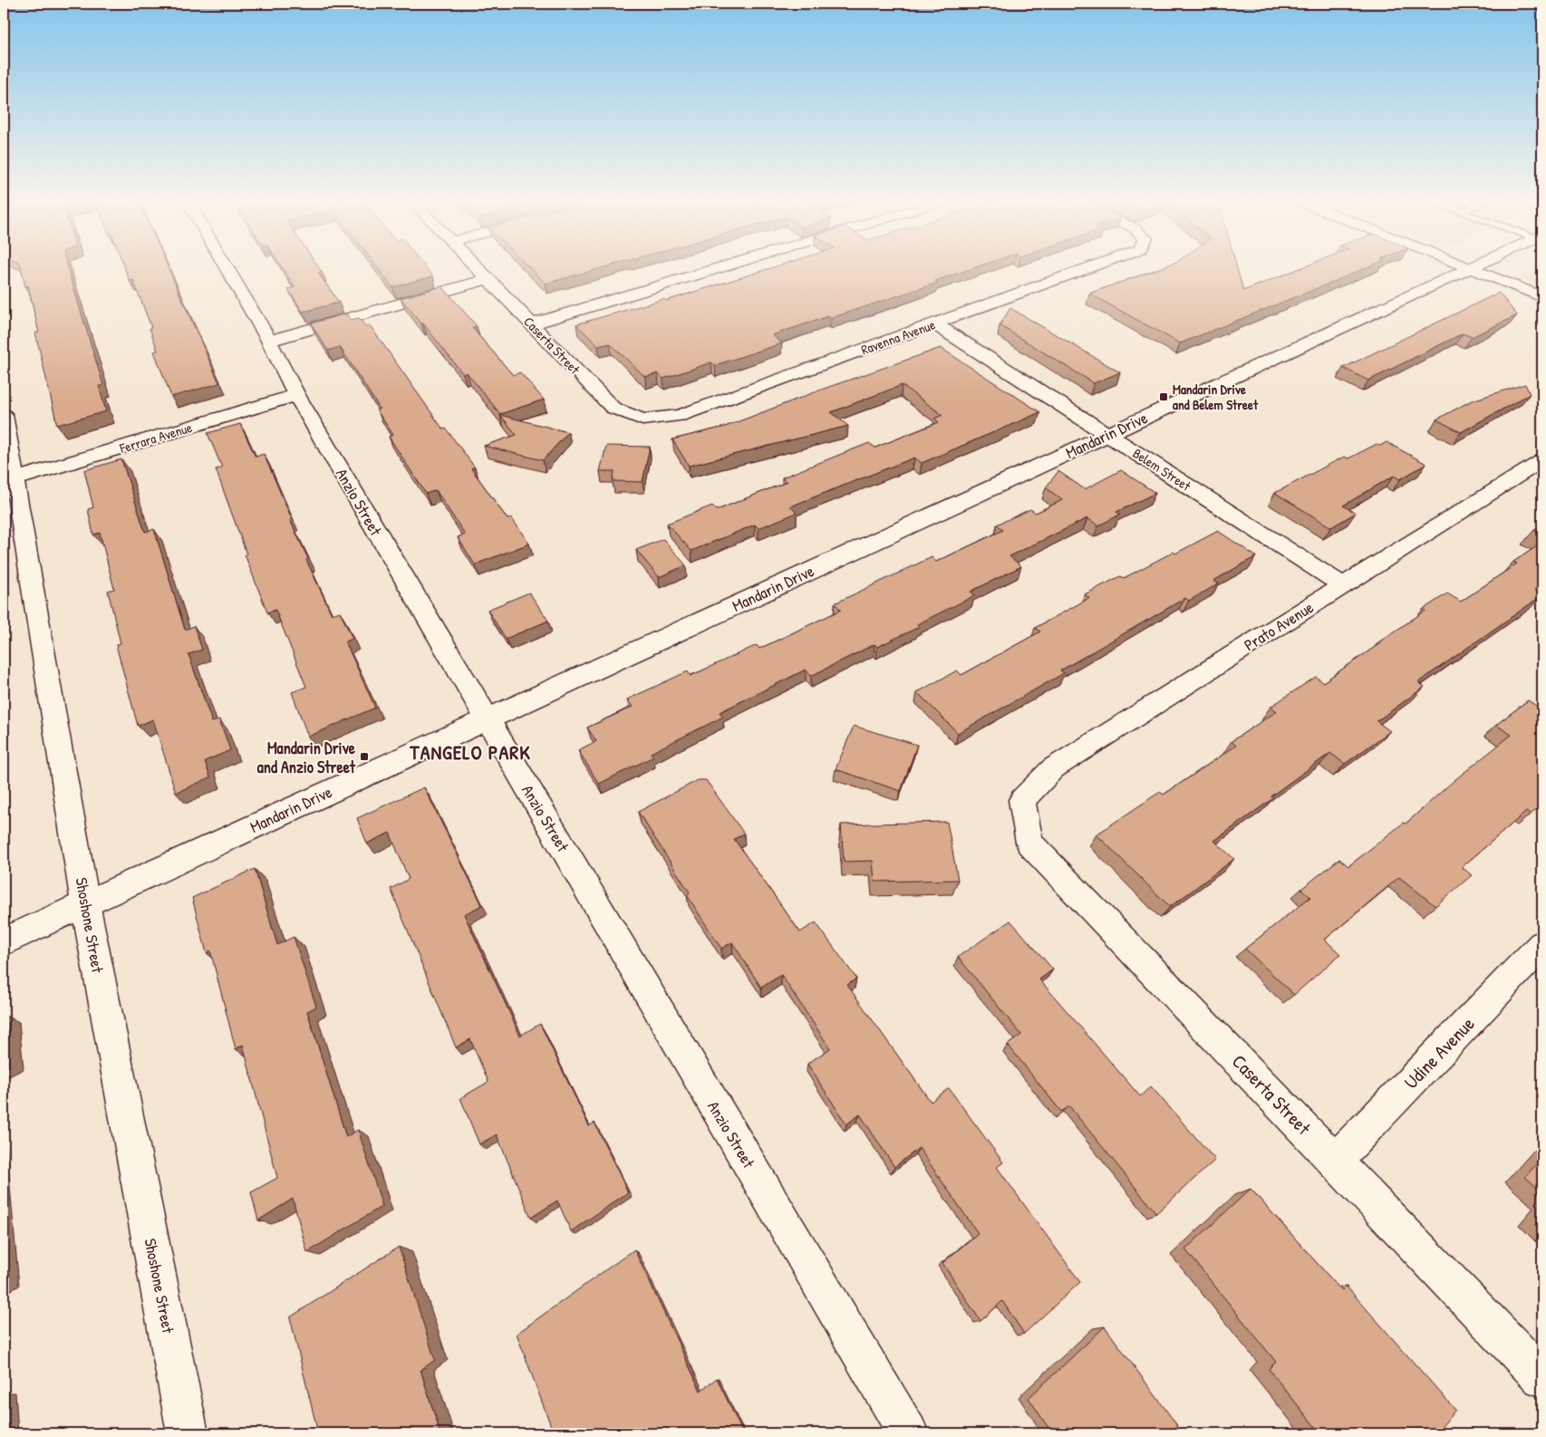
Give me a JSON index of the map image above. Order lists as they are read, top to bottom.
{
  "streets": {
    "street": [
      "Ravenna Avenue",
      "Caserta Street",
      "Mandarin Drive",
      "Ferrara Avenue",
      "Belem Street",
      "Anzio Street",
      "Prato Avenue",
      "Shoshone Street",
      "Udine Avenue"
    ]
  },
  "crossings": [
    ["Ravenna Avenue", "Caserta Street"],
    ["Ravenna Avenue", "Belem Street"],
    ["Caserta Street", "Prato Avenue"],
    ["Caserta Street", "Udine Avenue"],
    ["Mandarin Drive", "Belem Street"],
    ["Mandarin Drive", "Anzio Street"],
    ["Mandarin Drive", "Shoshone Street"],
    ["Ferrara Avenue", "Anzio Street"],
    ["Ferrara Avenue", "Shoshone Street"],
    ["Belem Street", "Prato Avenue"]
  ],
  "districts": ["TANGELO PARK"],
  "places": {
    "transit": ["Mandarin Drive and Belem Street", "Mandarin Drive and Anzio Street"]
  }
}
